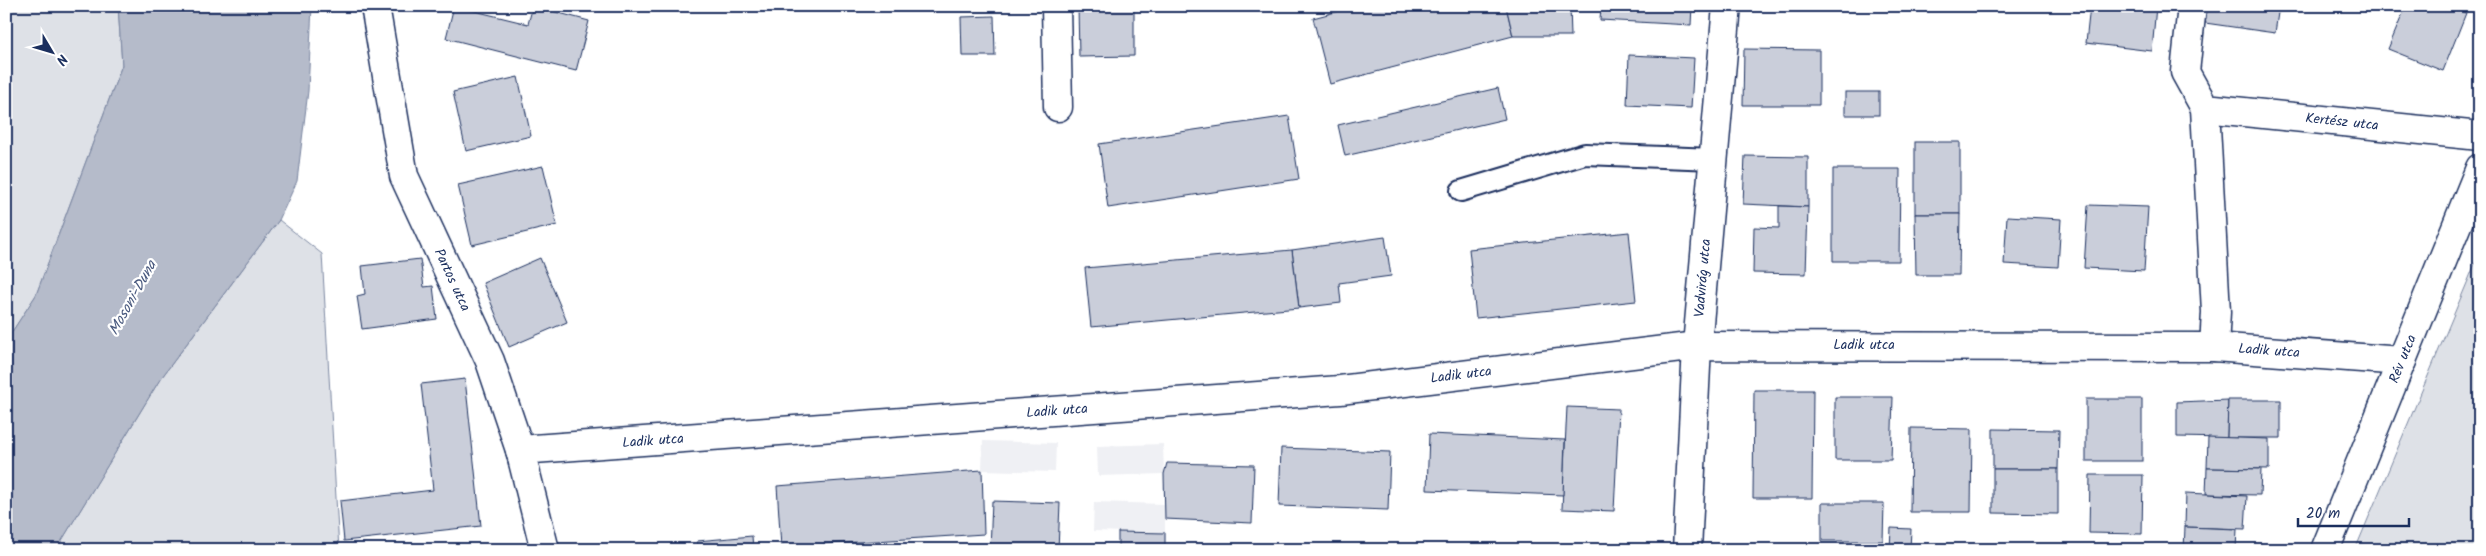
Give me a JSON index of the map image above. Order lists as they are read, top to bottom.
{
  "streets": {
    "street": [
      "Kertész utca",
      "Vadvirág utca",
      "Partos utca",
      "Ladik utca",
      "Rév utca"
    ]
  },
  "crossings": [
    ["Vadvirág utca", "Ladik utca"],
    ["Partos utca", "Ladik utca"],
    ["Ladik utca", "Rév utca"]
  ],
  "water": ["Mosoni-Duna"],
  "scale_bar": "20 m",
  "north": "bottom right"
}
